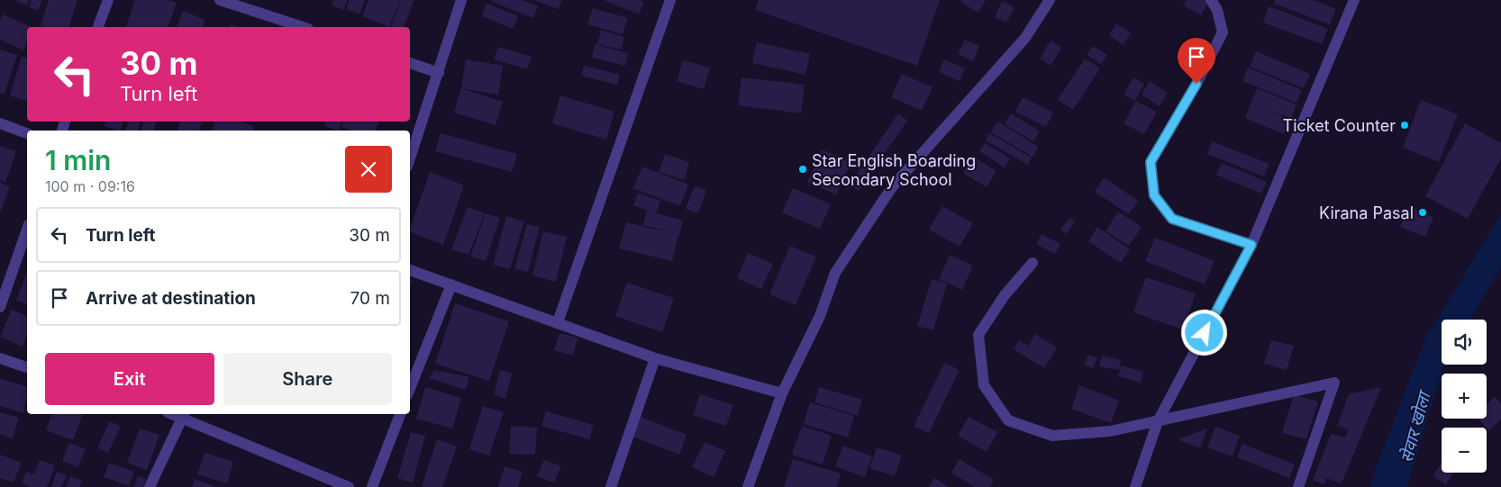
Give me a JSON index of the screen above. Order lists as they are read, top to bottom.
{
  "water": ["सेवार खोला"],
  "places": ["Ticket Counter", "Star English Boarding Secondary School", "Kirana Pasal"],
  "page": {
    "turn": ["30 m", "Turn left"],
    "heading": ["1 min", "100 m · 09:16"],
    "list": [
      {
        "name": "Turn left",
        "value": "30 m"
      },
      {
        "name": "Arrive at destination",
        "value": "70 m"
      }
    ],
    "map_buttons": ["+", "−"],
    "buttons": ["Exit", "Share"]
  }
}
